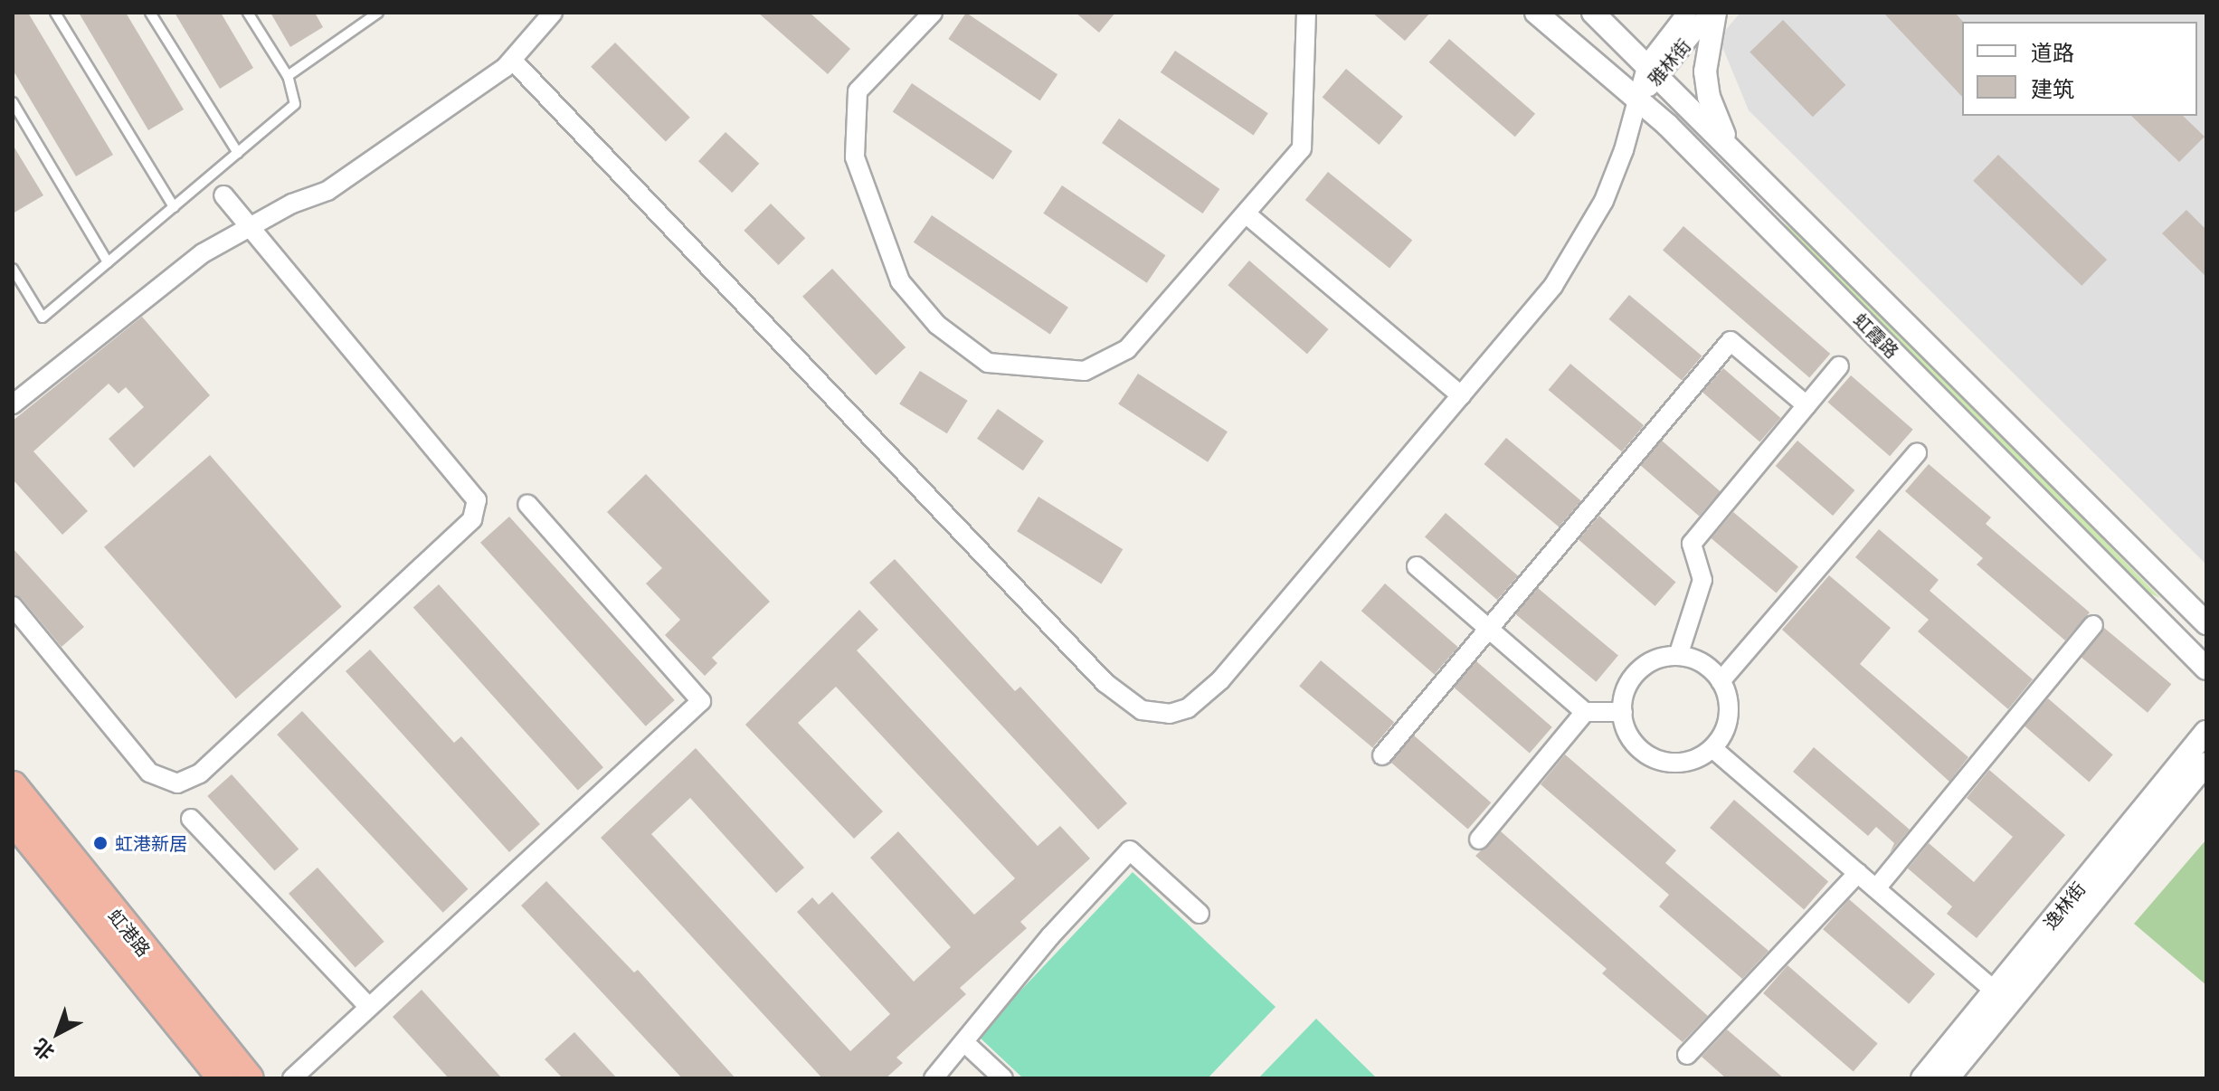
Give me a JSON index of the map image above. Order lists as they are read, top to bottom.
{
  "streets": {
    "highway": ["虹港路"],
    "street": ["雅林街", "虹霞路", "逸林街"]
  },
  "crossings": [
    ["雅林街", "虹霞路"]
  ],
  "places": ["虹港新居"],
  "legend": ["道路", "建筑"],
  "north": "bottom left"
}
